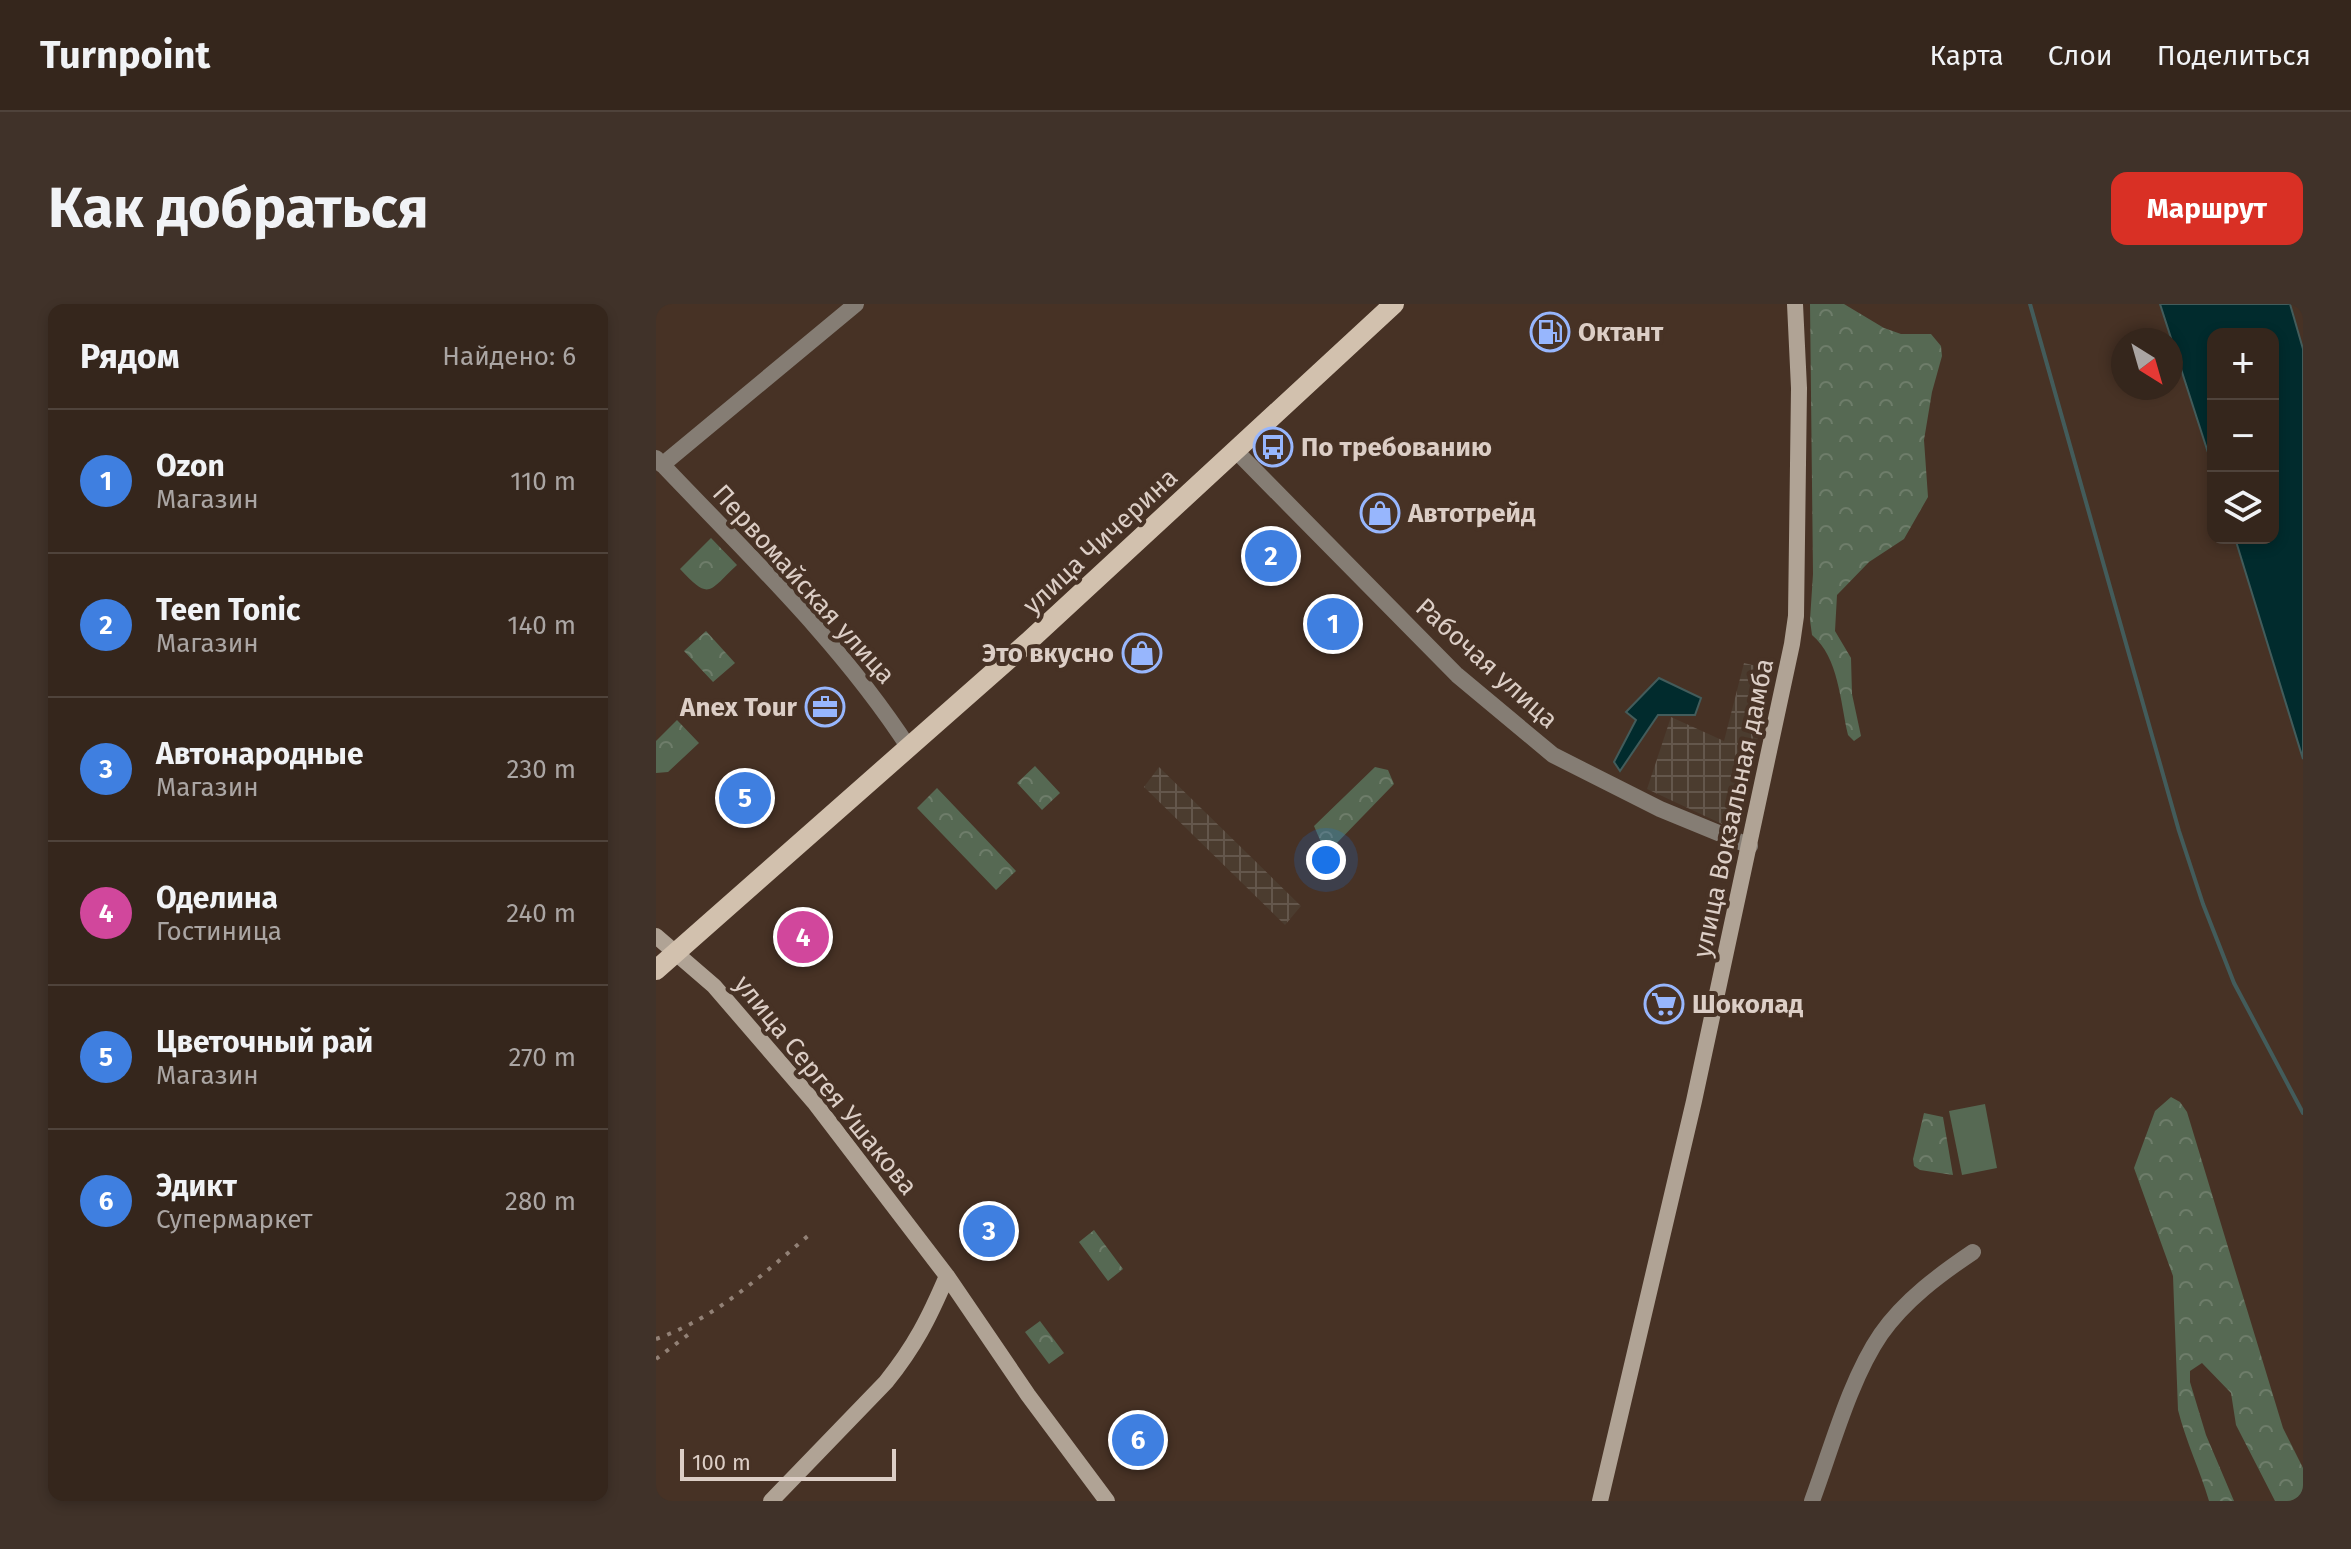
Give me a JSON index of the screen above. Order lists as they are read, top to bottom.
{
  "streets": {
    "main road": ["улица Чичерина"],
    "street": [
      "Первомайская улица",
      "Рабочая улица",
      "улица Вокзальная дамба",
      "улица Сергея Ушакова"
    ]
  },
  "crossings": [
    ["улица Чичерина", "Первомайская улица"],
    ["улица Чичерина", "Рабочая улица"],
    ["улица Чичерина", "улица Сергея Ушакова"],
    ["Рабочая улица", "улица Вокзальная дамба"]
  ],
  "places": {
    "fuel station": ["Октант"],
    "bus stop": ["По требованию"],
    "shop": ["Автотрейд", "Это вкусно"],
    "office": ["Anex Tour"],
    "supermarket": ["Шоколад"]
  },
  "scale_bar": "100 m",
  "north": "bottom right",
  "page": {
    "header": "Turnpoint",
    "nav": ["Карта", "Слои", "Поделиться"],
    "buttons": "Маршрут",
    "title": "Как добраться",
    "heading": ["Рядом", "Найдено: 6"],
    "map_buttons": ["+", "−"],
    "list": [
      {
        "mark": "1",
        "name": "Ozon",
        "note": "Магазин",
        "value": "110 m"
      },
      {
        "mark": "2",
        "name": "Teen Tonic",
        "note": "Магазин",
        "value": "140 m"
      },
      {
        "mark": "3",
        "name": "Автонародные",
        "note": "Магазин",
        "value": "230 m"
      },
      {
        "mark": "4",
        "name": "Оделина",
        "note": "Гостиница",
        "value": "240 m"
      },
      {
        "mark": "5",
        "name": "Цветочный рай",
        "note": "Магазин",
        "value": "270 m"
      },
      {
        "mark": "6",
        "name": "Эдикт",
        "note": "Супермаркет",
        "value": "280 m"
      }
    ],
    "pins": [
      "2",
      "1",
      "5",
      "4",
      "3",
      "6"
    ],
    "scale": "100 m"
  }
}
